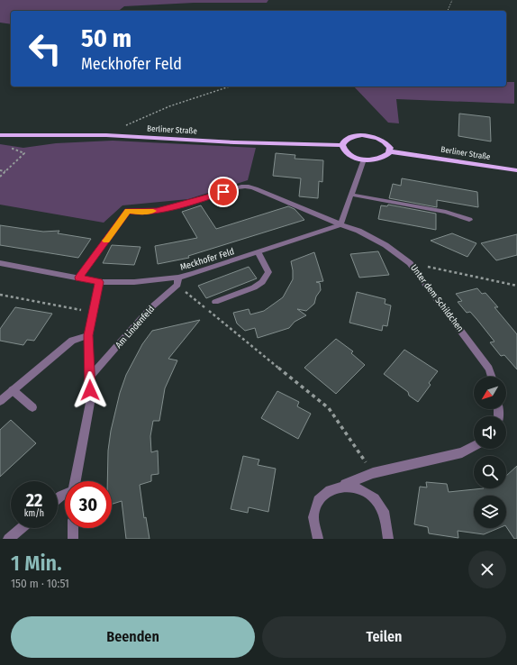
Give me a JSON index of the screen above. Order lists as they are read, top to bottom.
{
  "streets": {
    "main road": ["Berliner Straße"],
    "street": ["Meckhofer Feld", "Unter dem Schildchen", "Am Lindenfeld"]
  },
  "crossings": [
    ["Meckhofer Feld", "Unter dem Schildchen"],
    ["Meckhofer Feld", "Am Lindenfeld"]
  ],
  "north": "bottom left",
  "page": {
    "turn": ["50 m", "Meckhofer Feld"],
    "speed": "22 km/h",
    "limit": "30",
    "heading": ["1 Min.", "150 m · 10:51"],
    "buttons": ["Beenden", "Teilen"]
  }
}
